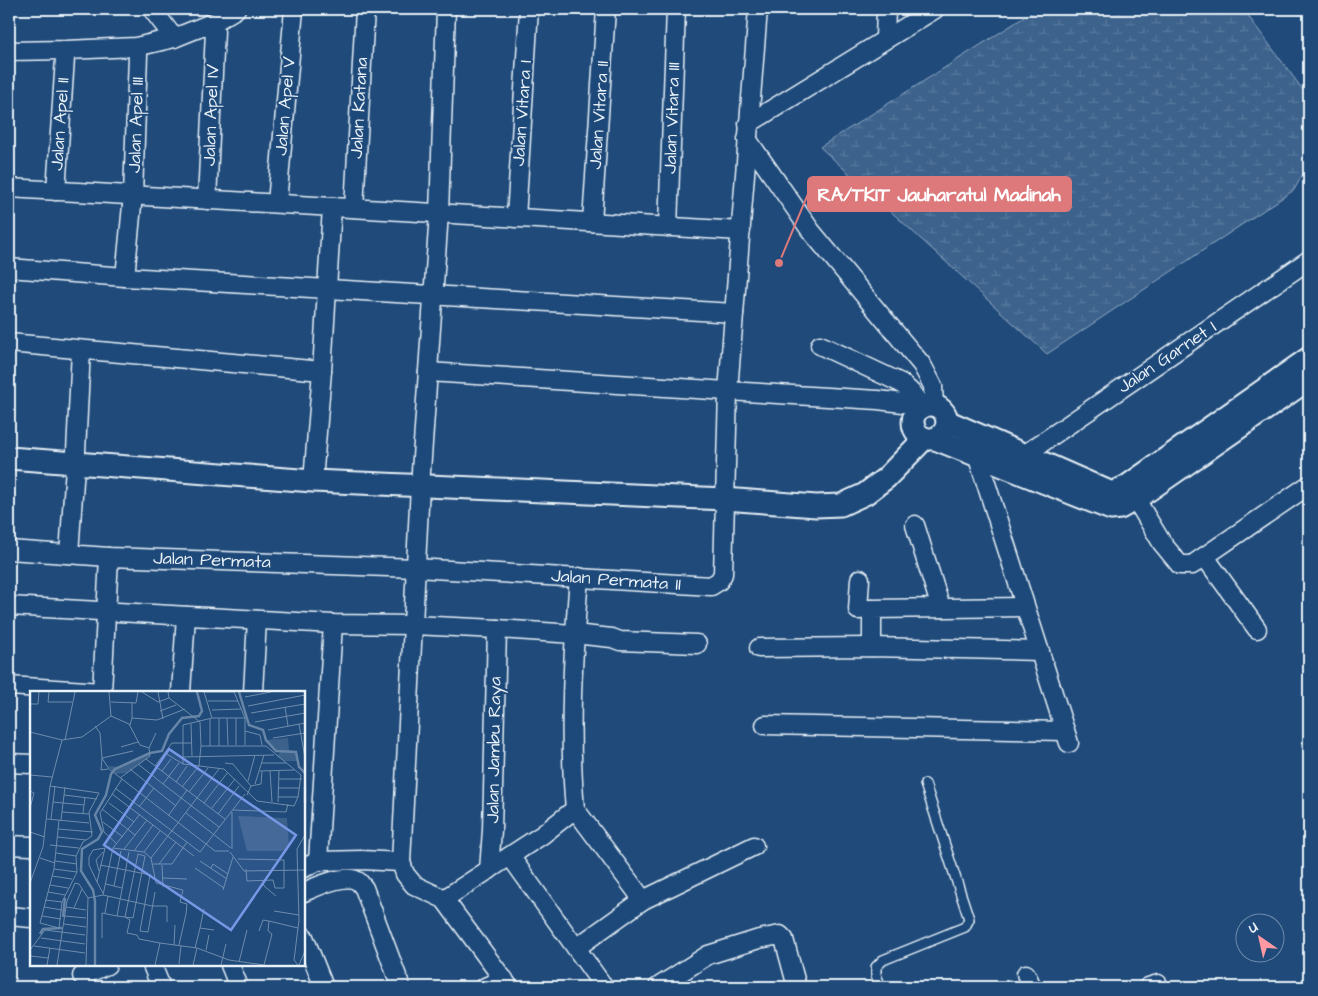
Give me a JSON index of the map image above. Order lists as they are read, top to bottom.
{
  "streets": {
    "street": [
      "Jalan Apel V",
      "Jalan Katana",
      "Jalan Vitara I",
      "Jalan Apel IV",
      "Jalan Vitara II",
      "Jalan Vitara III",
      "Jalan Apel II",
      "Jalan Apel III",
      "Jalan Garnet I",
      "Jalan Permata",
      "Jalan Permata II",
      "Jalan Jambu Raya"
    ]
  },
  "crossings": [
    ["Jalan Permata", "Jalan Permata II"]
  ],
  "places": ["RA/TKIT Jauharatul Madinah"],
  "north": "top left"
}
